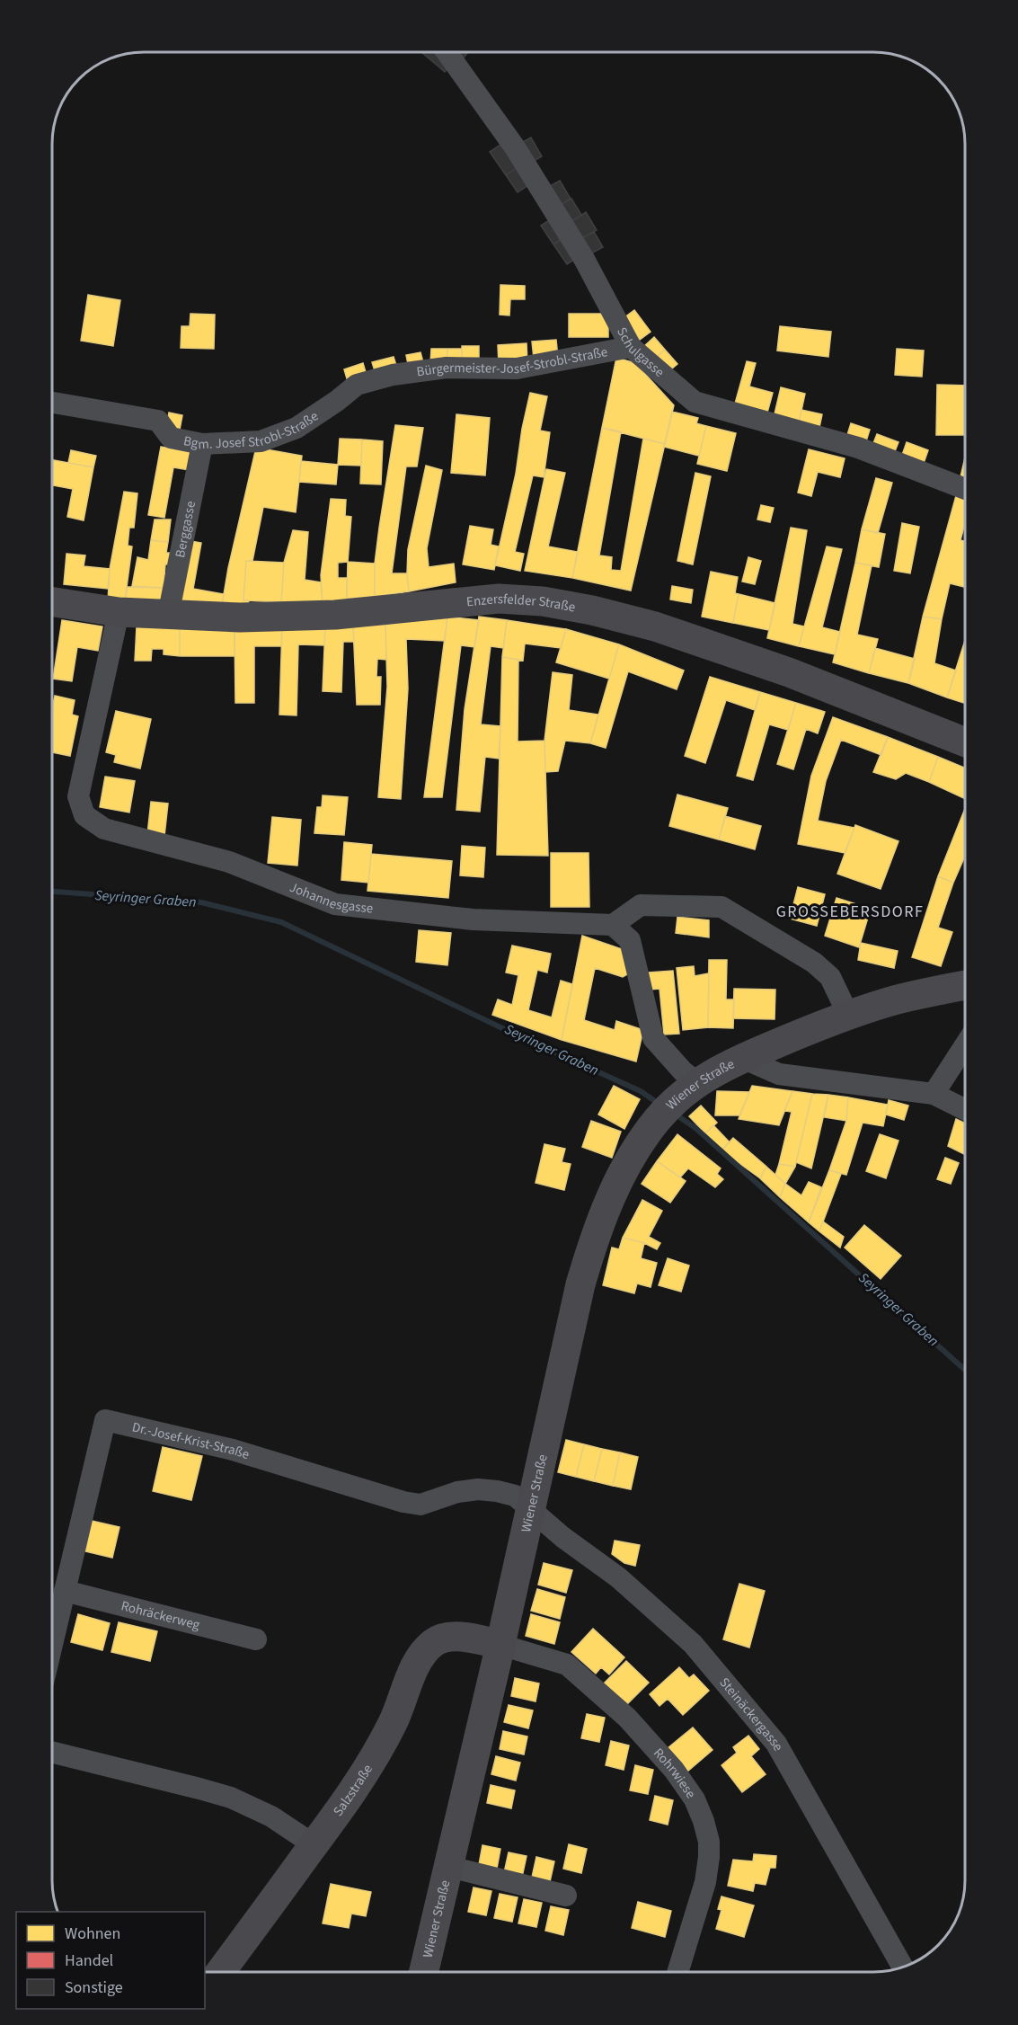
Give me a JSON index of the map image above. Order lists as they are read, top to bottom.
{
  "streets": {
    "street": [
      "Schulgasse",
      "Bürgermeister-Josef-Strobl-Straße",
      "Bgm. Josef Strobl-Straße",
      "Berggasse",
      "Enzersfelder Straße",
      "Johannesgasse",
      "Wiener Straße",
      "Dr.-Josef-Krist-Straße",
      "Rohräckerweg",
      "Steinäckergasse",
      "Rohrwiese",
      "Salzstraße"
    ]
  },
  "crossings": [
    ["Schulgasse", "Bürgermeister-Josef-Strobl-Straße"],
    ["Bürgermeister-Josef-Strobl-Straße", "Bgm. Josef Strobl-Straße"],
    ["Bgm. Josef Strobl-Straße", "Berggasse"],
    ["Berggasse", "Enzersfelder Straße"],
    ["Enzersfelder Straße", "Johannesgasse"],
    ["Wiener Straße", "Dr.-Josef-Krist-Straße"],
    ["Wiener Straße", "Steinäckergasse"],
    ["Wiener Straße", "Rohrwiese"],
    ["Wiener Straße", "Salzstraße"],
    ["Dr.-Josef-Krist-Straße", "Rohräckerweg"],
    ["Dr.-Josef-Krist-Straße", "Steinäckergasse"],
    ["Rohrwiese", "Salzstraße"]
  ],
  "districts": ["GROSSEBERSDORF"],
  "water": ["Seyringer Graben"],
  "legend": ["Wohnen", "Handel", "Sonstige"]
}
